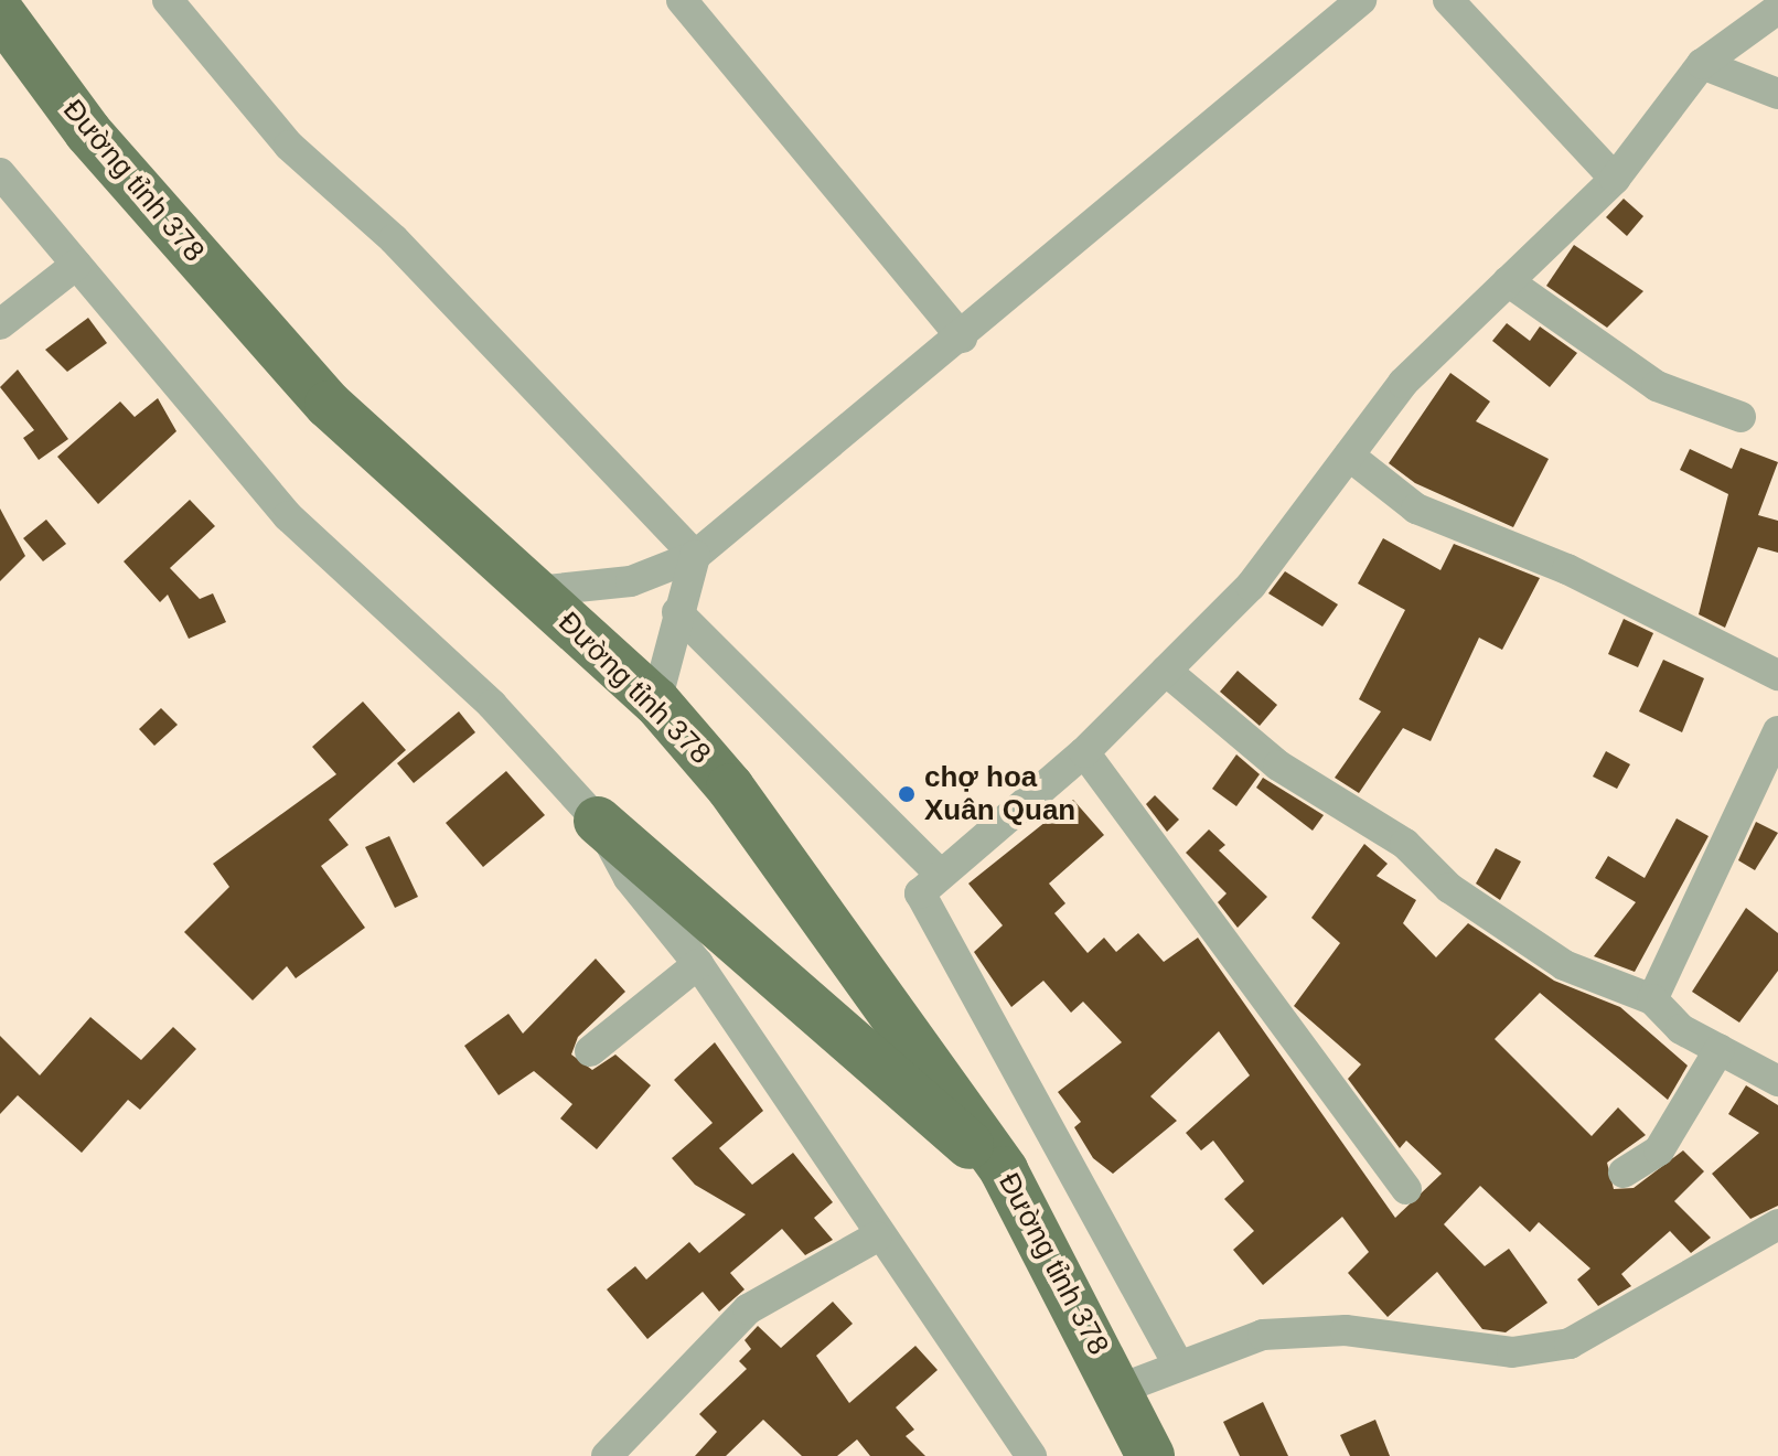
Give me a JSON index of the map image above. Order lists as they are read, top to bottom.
{
  "streets": {
    "main road": ["Đường tỉnh 378"]
  },
  "places": ["chợ hoa Xuân Quan"]
}
